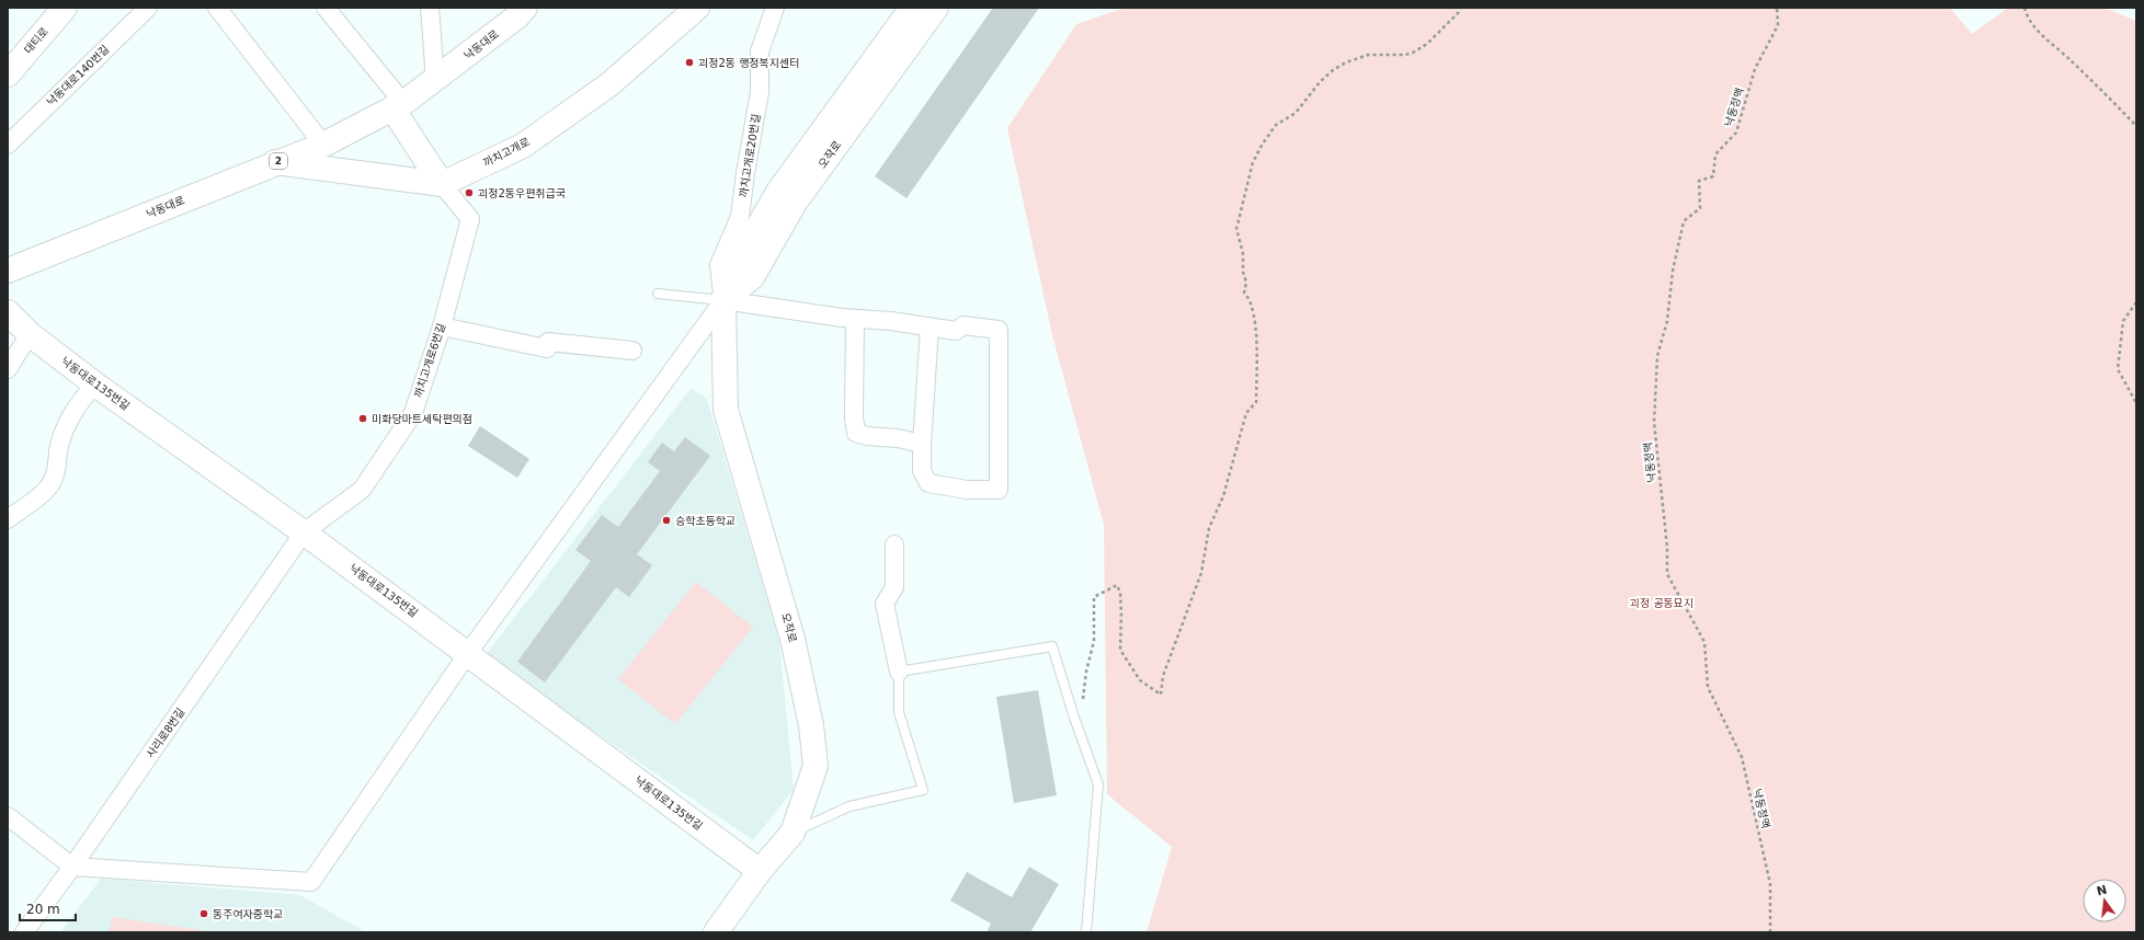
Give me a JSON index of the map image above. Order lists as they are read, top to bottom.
{
  "streets": {
    "street": [
      "대티로",
      "낙동대로",
      "낙동대로140번길",
      "까치고개로",
      "오작로",
      "까치고개로20번길",
      "2",
      "까치고개로6번길",
      "낙동대로135번길",
      "사리로8번길"
    ],
    "path": ["낙동정맥"]
  },
  "crossings": [
    ["까치고개로", "까치고개로6번길"],
    ["오작로", "까치고개로20번길"],
    ["오작로", "낙동대로135번길"],
    ["까치고개로6번길", "낙동대로135번길"],
    ["까치고개로6번길", "사리로8번길"],
    ["낙동대로135번길", "사리로8번길"]
  ],
  "parks": ["괴정 공동묘지"],
  "places": [
    "괴정2동 행정복지센터",
    "괴정2동우편취급국",
    "미화당마트세탁편의점",
    "승학초등학교",
    "동주여자중학교"
  ],
  "scale_bar": "20 m",
  "north": "top"
}
